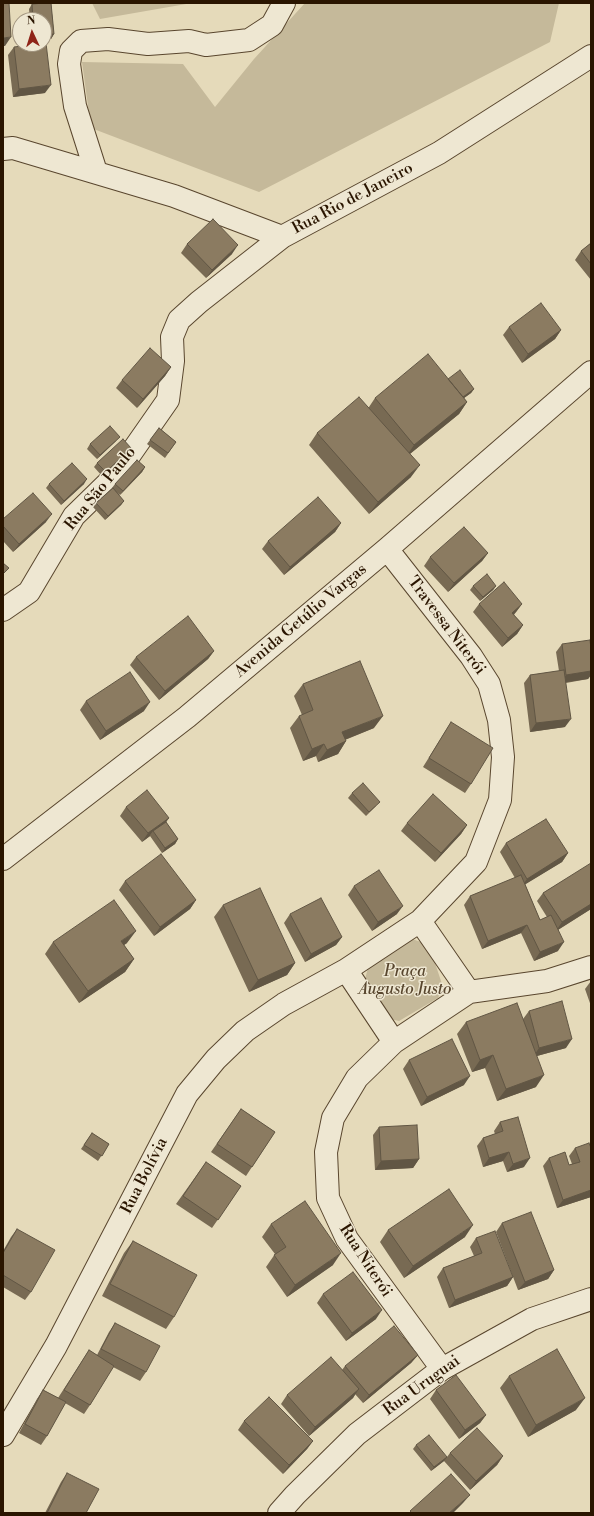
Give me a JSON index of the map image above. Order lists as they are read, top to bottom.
{
  "streets": {
    "street": [
      "Rua Rio de Janeiro",
      "Rua São Paulo",
      "Avenida Getúlio Vargas",
      "Travessa Niterói",
      "Rua Bolívia",
      "Rua Niterói",
      "Rua Uruguai"
    ]
  },
  "crossings": [
    ["Rua Rio de Janeiro", "Rua São Paulo"],
    ["Avenida Getúlio Vargas", "Travessa Niterói"],
    ["Rua Niterói", "Rua Uruguai"]
  ],
  "parks": ["Praça Augusto Justo"],
  "north": "top"
}
